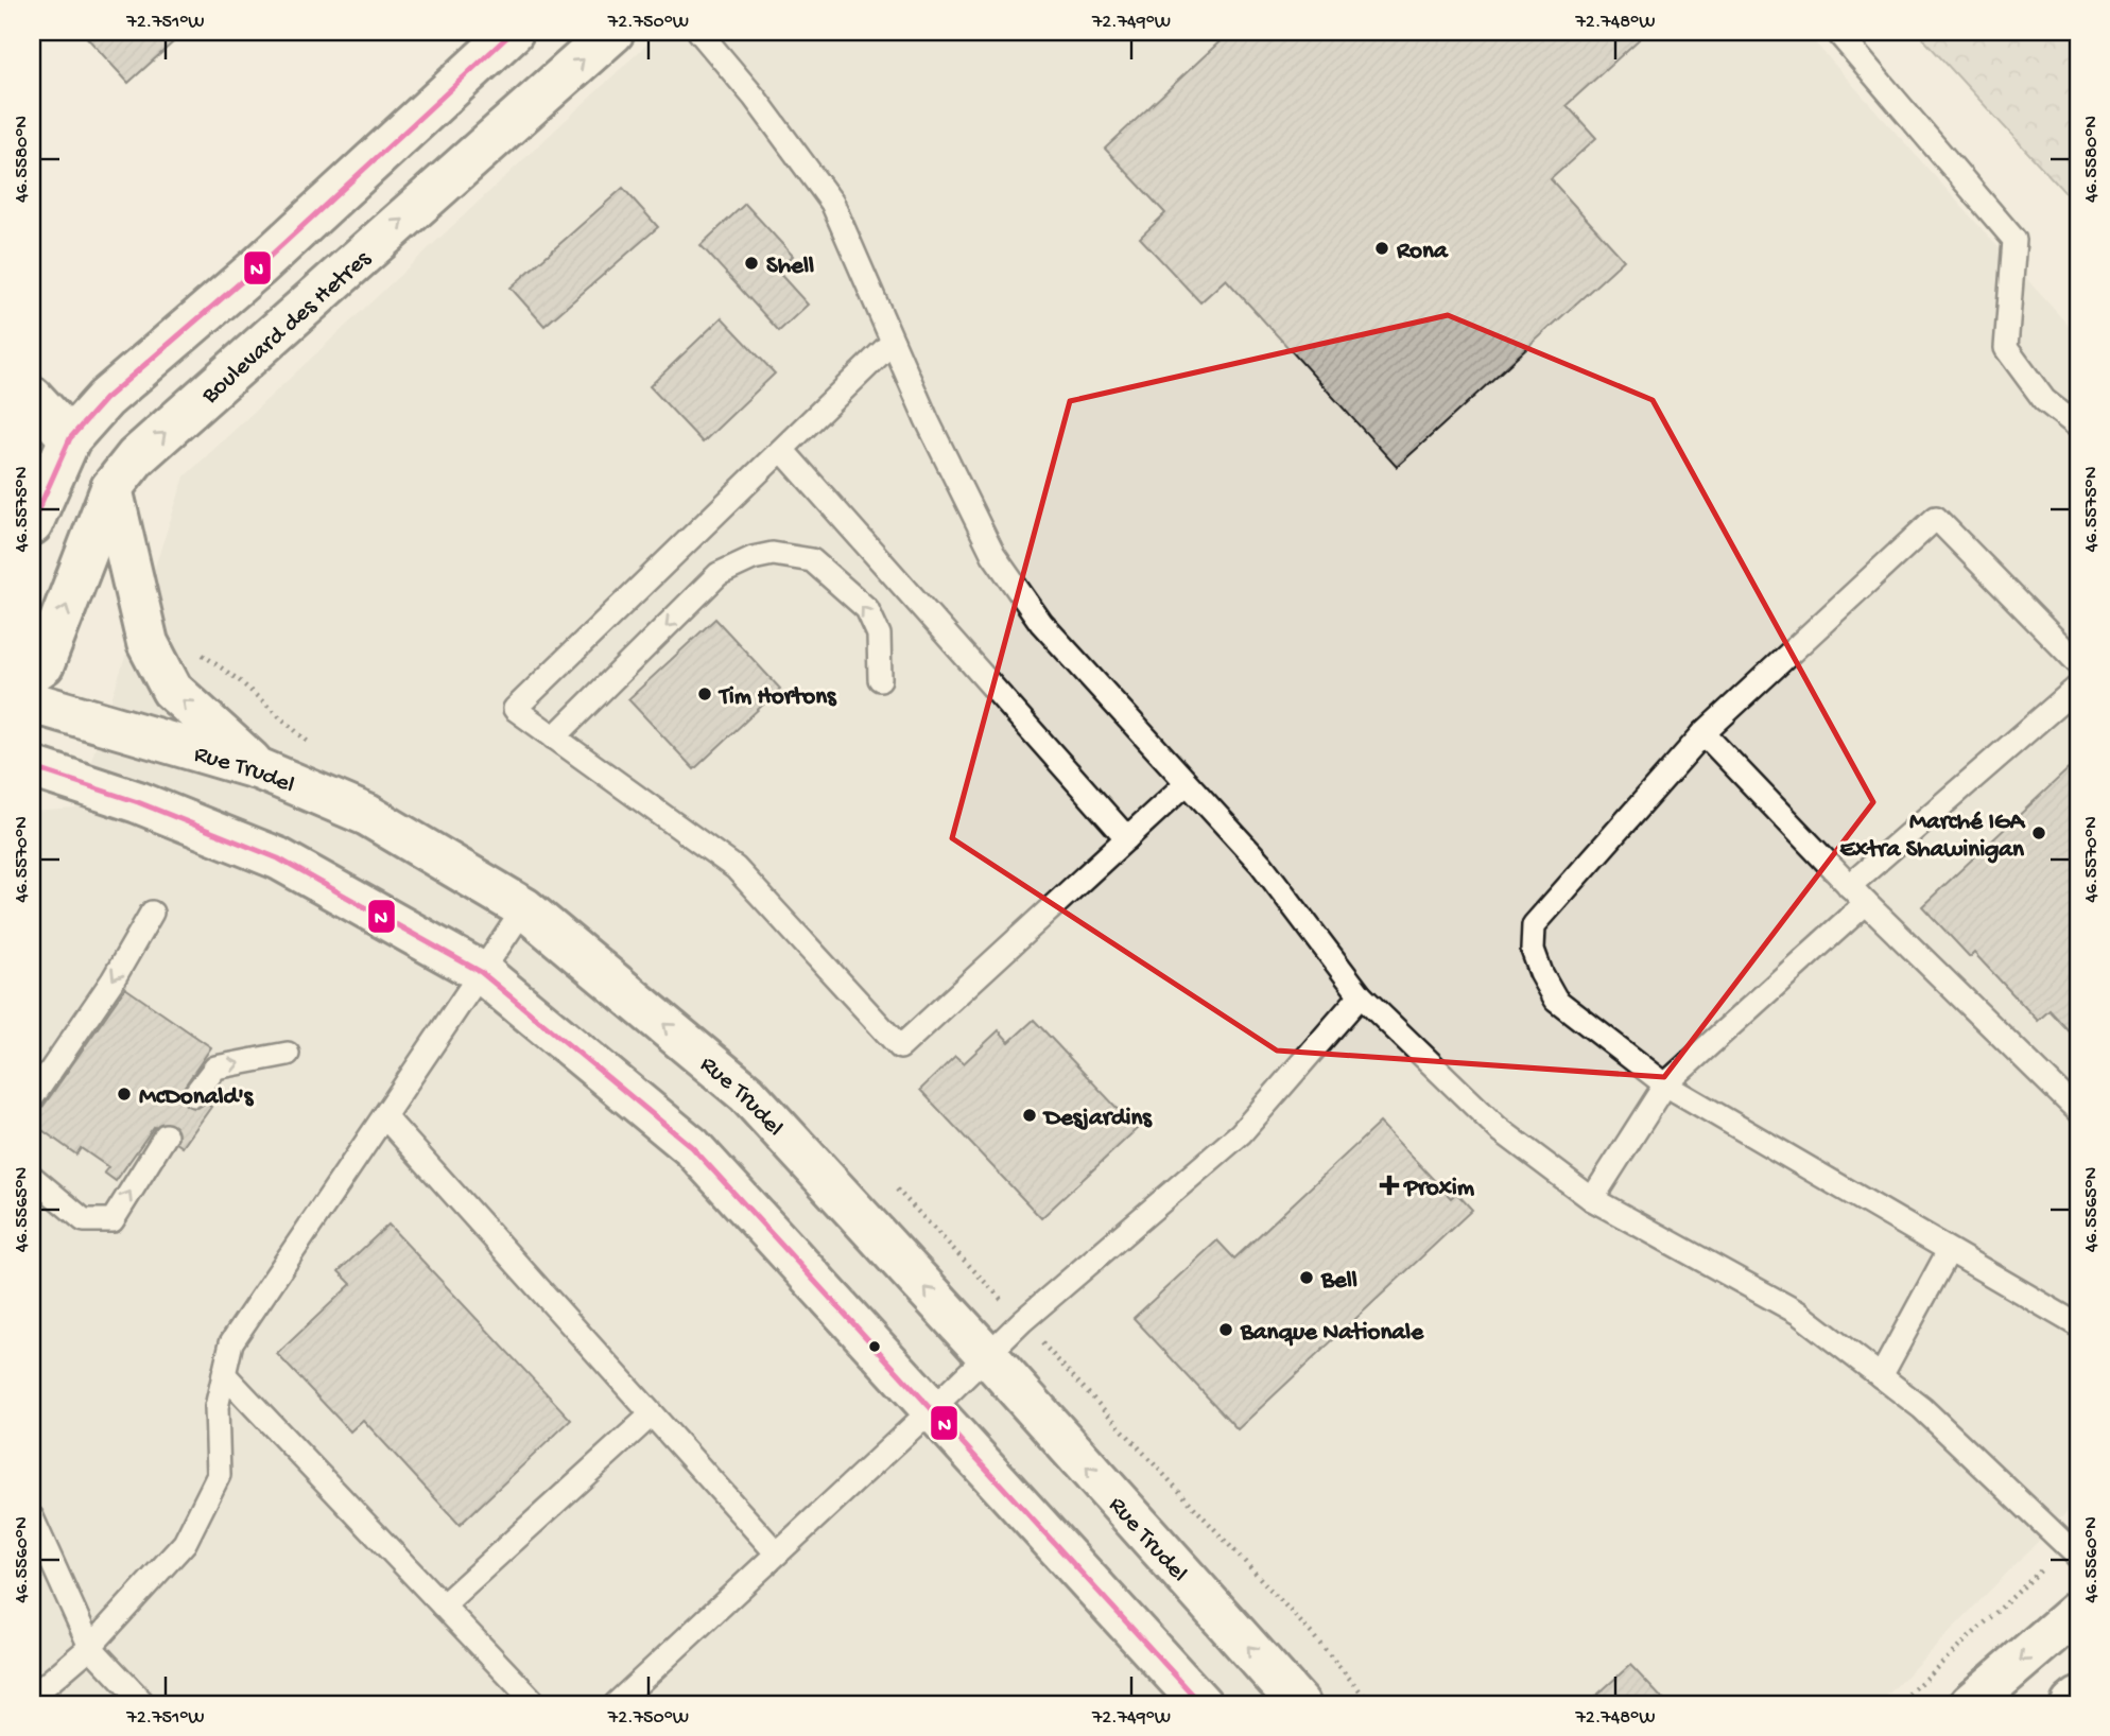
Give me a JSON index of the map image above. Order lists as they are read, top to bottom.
{
  "streets": {
    "main road": ["Boulevard des Hetres", "Rue Trudel"]
  },
  "places": {
    "other": [
      "Rona",
      "Shell",
      "Tim Hortons",
      "Marché IGA Extra Shawinigan",
      "McDonald's",
      "Desjardins",
      "Bell",
      "Banque Nationale"
    ],
    "health": ["Proxim"]
  },
  "lines": ["transit line N"],
  "coordinates": [
    "72.751°W",
    "72.750°W",
    "72.749°W",
    "72.748°W",
    "46.5580°N",
    "46.5575°N",
    "46.5570°N",
    "46.5565°N",
    "46.5560°N"
  ]
}
